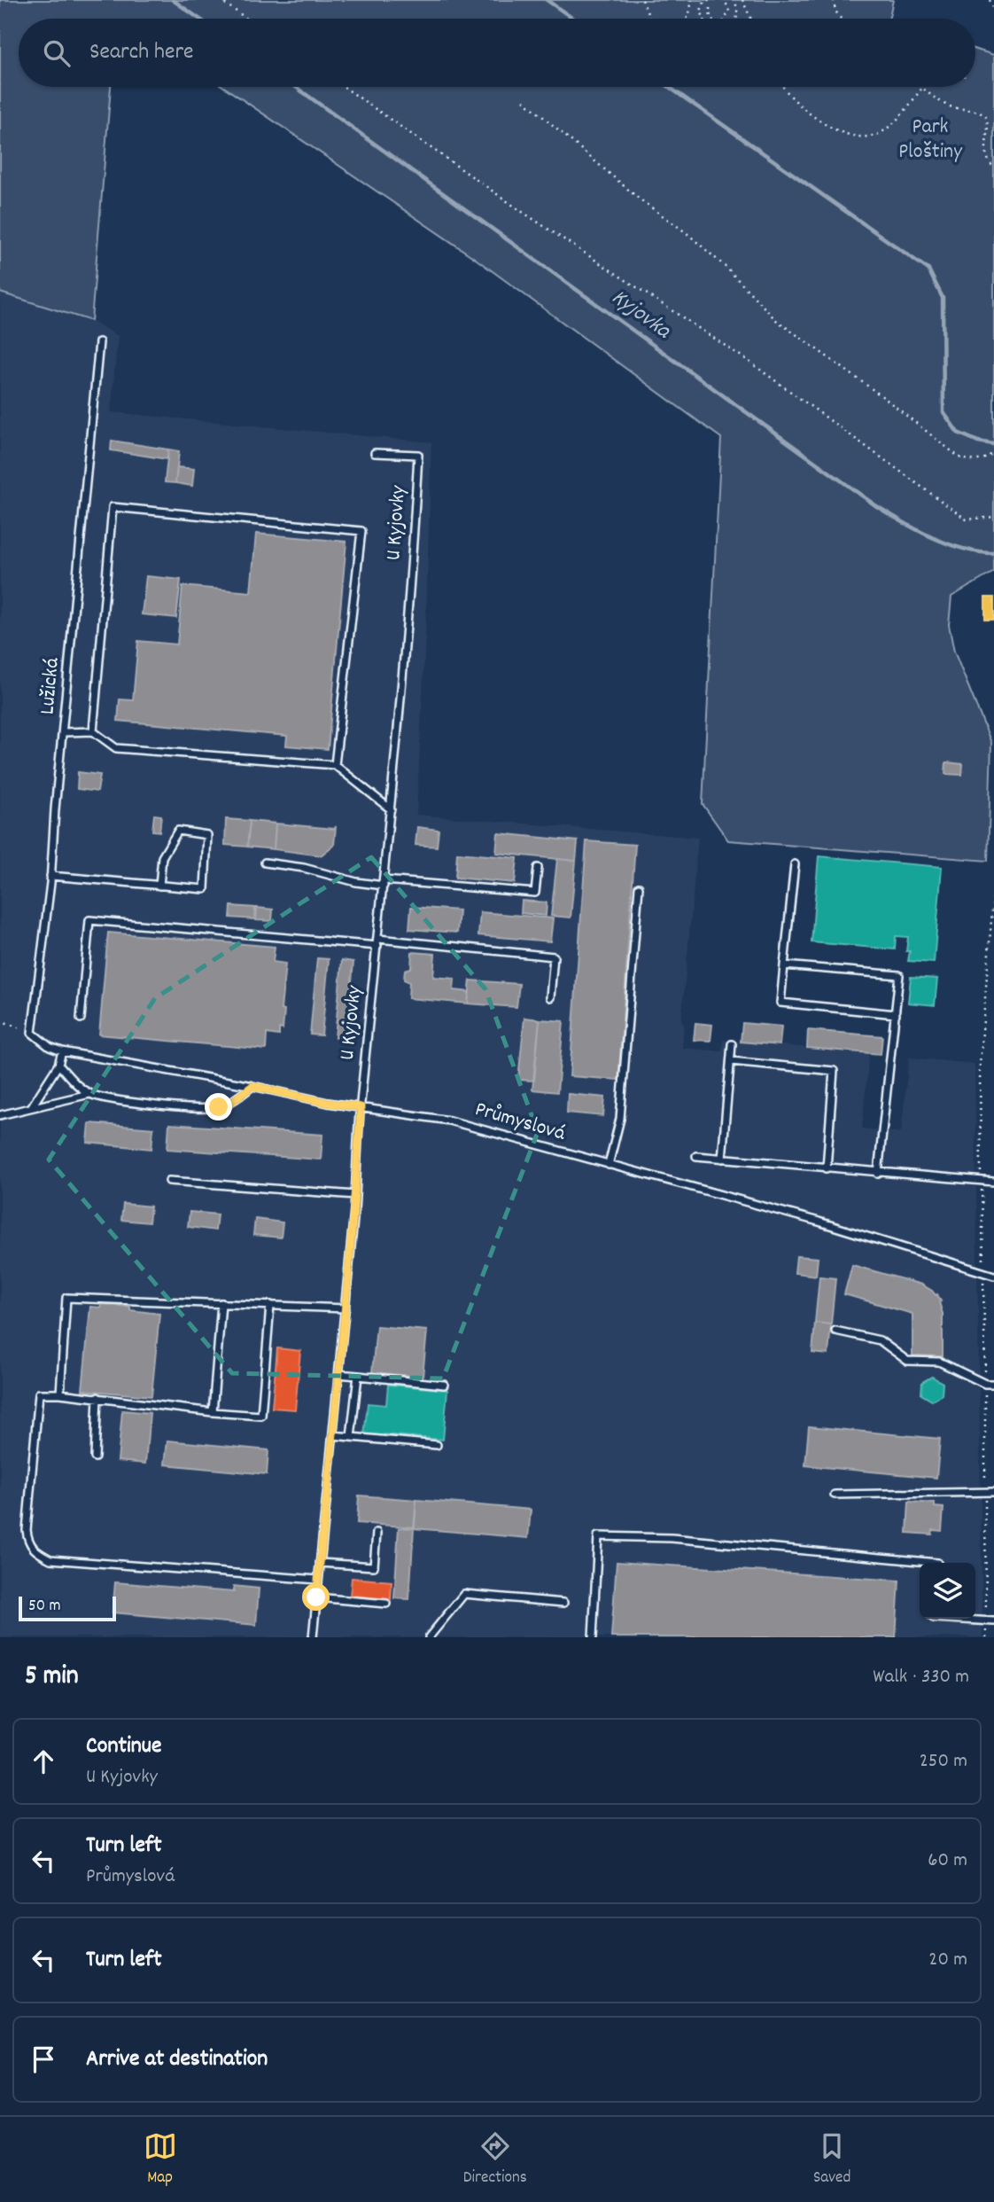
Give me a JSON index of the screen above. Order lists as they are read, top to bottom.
{
  "streets": {
    "lane": ["U Kyjovky", "Lužická", "Průmyslová"]
  },
  "crossings": [
    ["U Kyjovky", "Průmyslová"],
    ["Lužická", "Průmyslová"]
  ],
  "water": ["Kyjovka"],
  "parks": ["Park Ploštiny"],
  "scale_bar": "50 m",
  "page": {
    "search": "Search here",
    "scale": "50 m",
    "heading": ["5 min", "Walk · 330 m"],
    "list": [
      ["Continue", "U Kyjovky", "250 m"],
      ["Turn left", "Průmyslová", "60 m"],
      ["Turn left", "20 m"],
      "Arrive at destination"
    ],
    "nav": ["Map", "Directions", "Saved"]
  }
}
